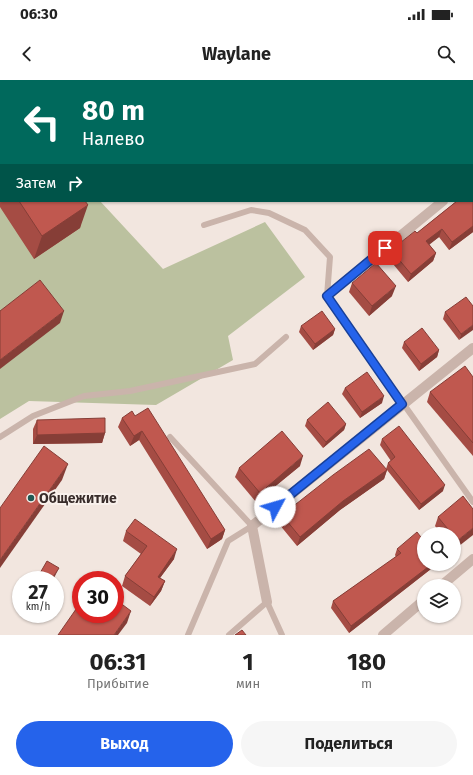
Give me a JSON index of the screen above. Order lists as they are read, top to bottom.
{
  "places": ["Общежитие"],
  "page": {
    "status": "06:30",
    "header": "Waylane",
    "turn": ["80 m", "Налево"],
    "then": "Затем",
    "speed": "27 km/h",
    "limit": "30",
    "eta": [
      "06:31",
      "Прибытие",
      "1",
      "мин",
      "180",
      "m"
    ],
    "buttons": ["Выход", "Поделиться"]
  }
}
